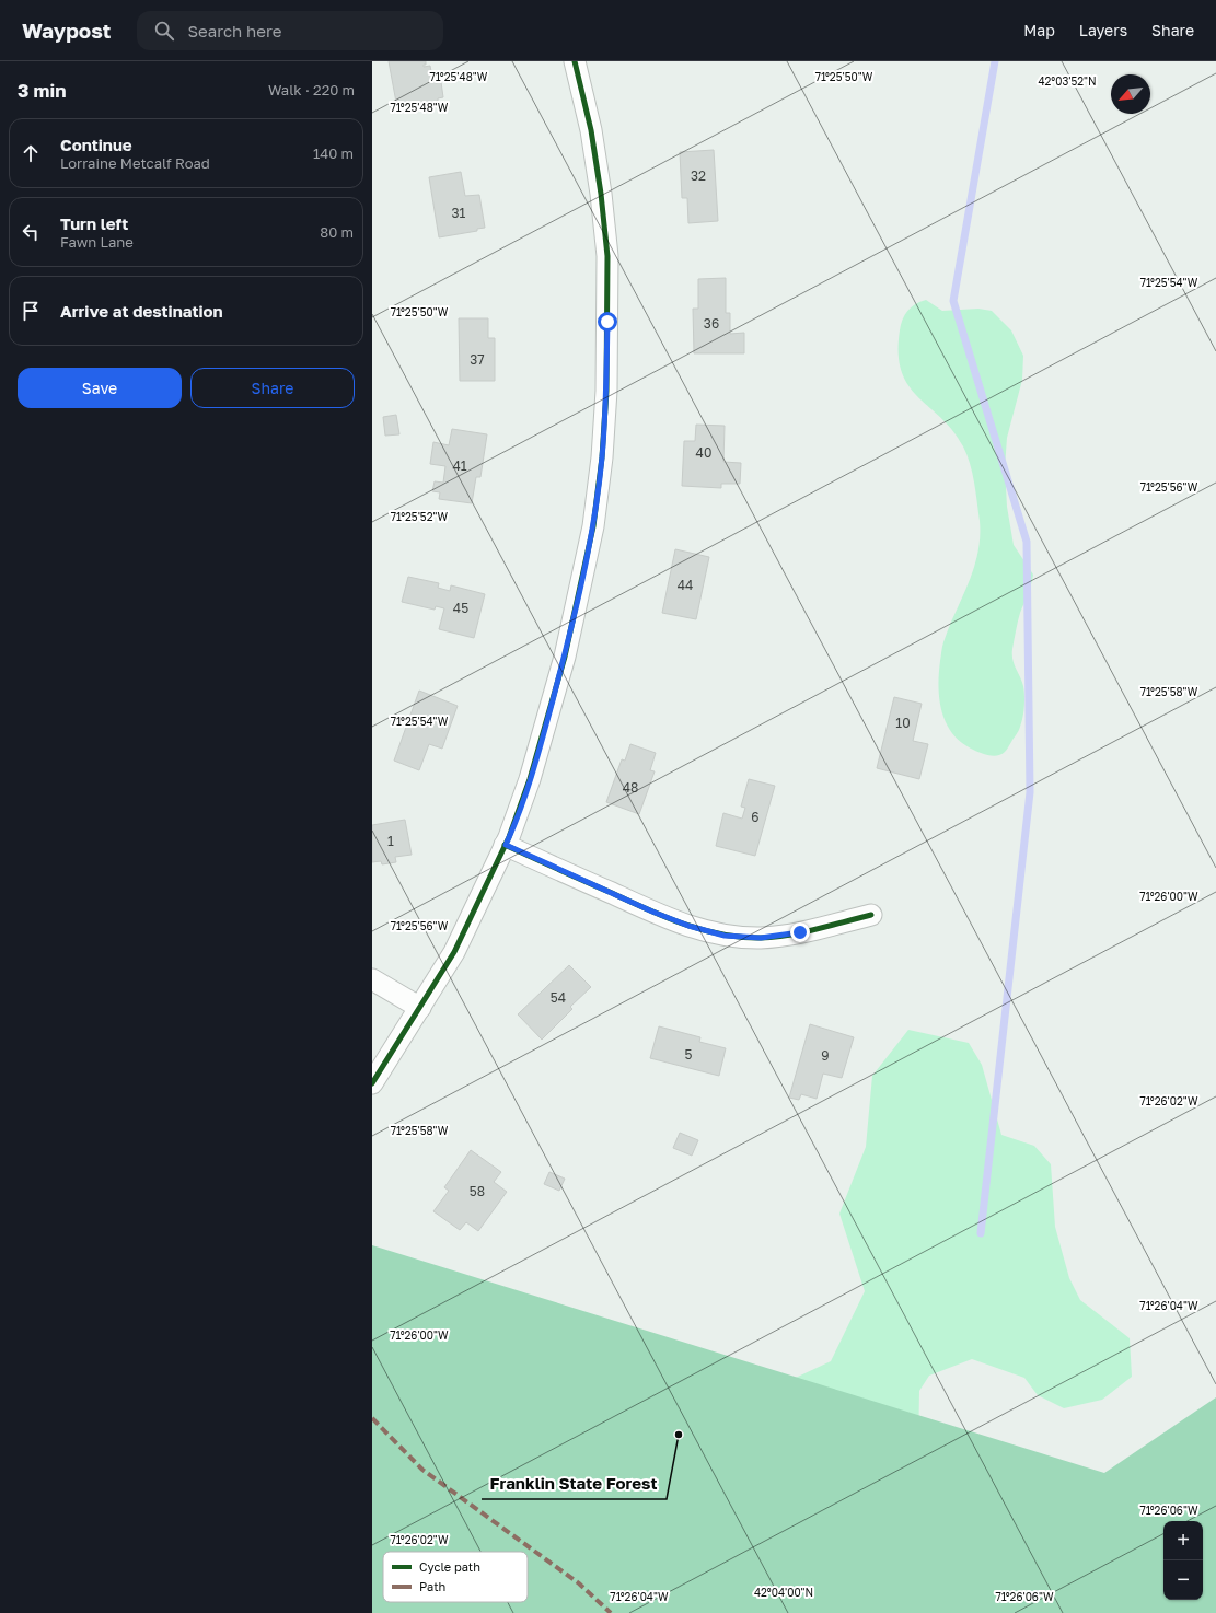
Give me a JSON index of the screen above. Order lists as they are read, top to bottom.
{
  "places": ["Franklin State Forest"],
  "house_numbers": [
    "32",
    "31",
    "36",
    "37",
    "40",
    "41",
    "44",
    "45",
    "10",
    "48",
    "6",
    "1",
    "54",
    "5",
    "9",
    "58"
  ],
  "legend": ["Cycle path", "Path"],
  "north": "bottom left",
  "page": {
    "header": "Waypost",
    "search": "Search here",
    "nav": ["Map", "Layers", "Share"],
    "heading": ["3 min", "Walk · 220 m"],
    "list": [
      ["Continue", "Lorraine Metcalf Road", "140 m"],
      ["Turn left", "Fawn Lane", "80 m"],
      "Arrive at destination"
    ],
    "buttons": ["Save", "Share"],
    "map_buttons": ["+", "−"]
  },
  "coordinates": [
    "71°25'48\"W",
    "71°25'50\"W",
    "42°03'52\"N",
    "71°25'54\"W",
    "71°25'56\"W",
    "71°25'52\"W",
    "71°25'58\"W",
    "71°26'00\"W",
    "71°26'02\"W",
    "71°26'04\"W",
    "71°26'06\"W",
    "42°04'00\"N"
  ]
}
